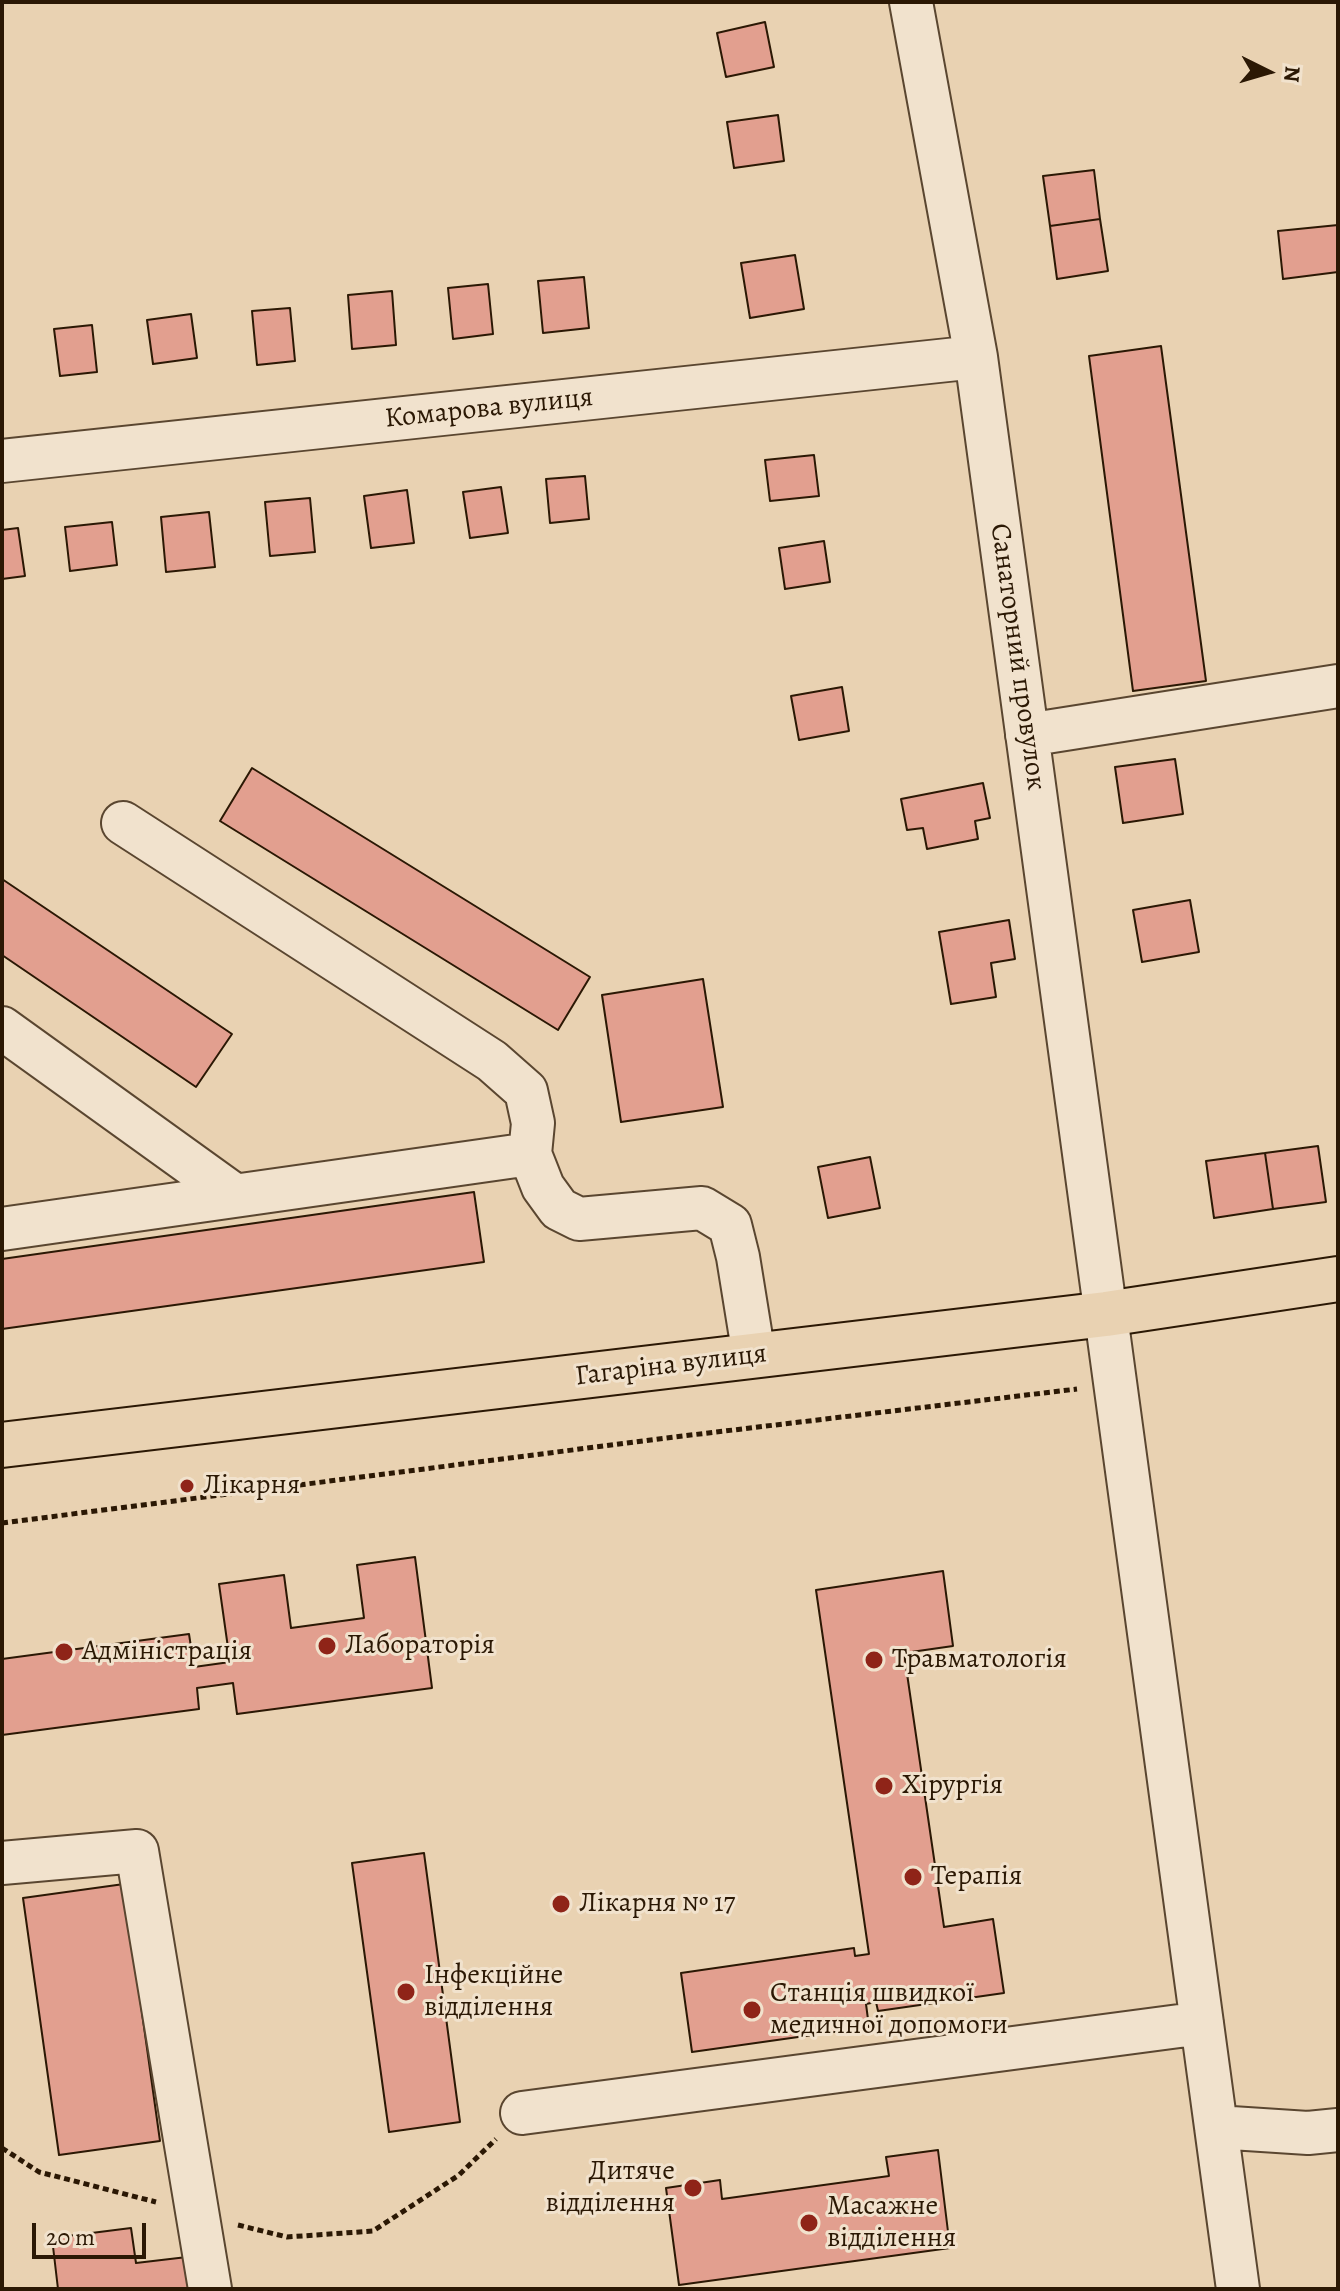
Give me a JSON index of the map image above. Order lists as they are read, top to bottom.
{
  "streets": {
    "main road": ["Гагаріна вулиця"],
    "street": ["Комарова вулиця", "Санаторний провулок"]
  },
  "crossings": [
    ["Комарова вулиця", "Санаторний провулок"],
    ["Санаторний провулок", "Гагаріна вулиця"]
  ],
  "places": [
    "Лікарня",
    "Лабораторія",
    "Адміністрація",
    "Травматологія",
    "Хірургія",
    "Терапія",
    "Лікарня № 17",
    "Інфекційне відділення",
    "Станція швидкої медичної допомоги",
    "Дитяче відділення",
    "Масажне відділення"
  ],
  "scale_bar": "20 m",
  "north": "right"
}
